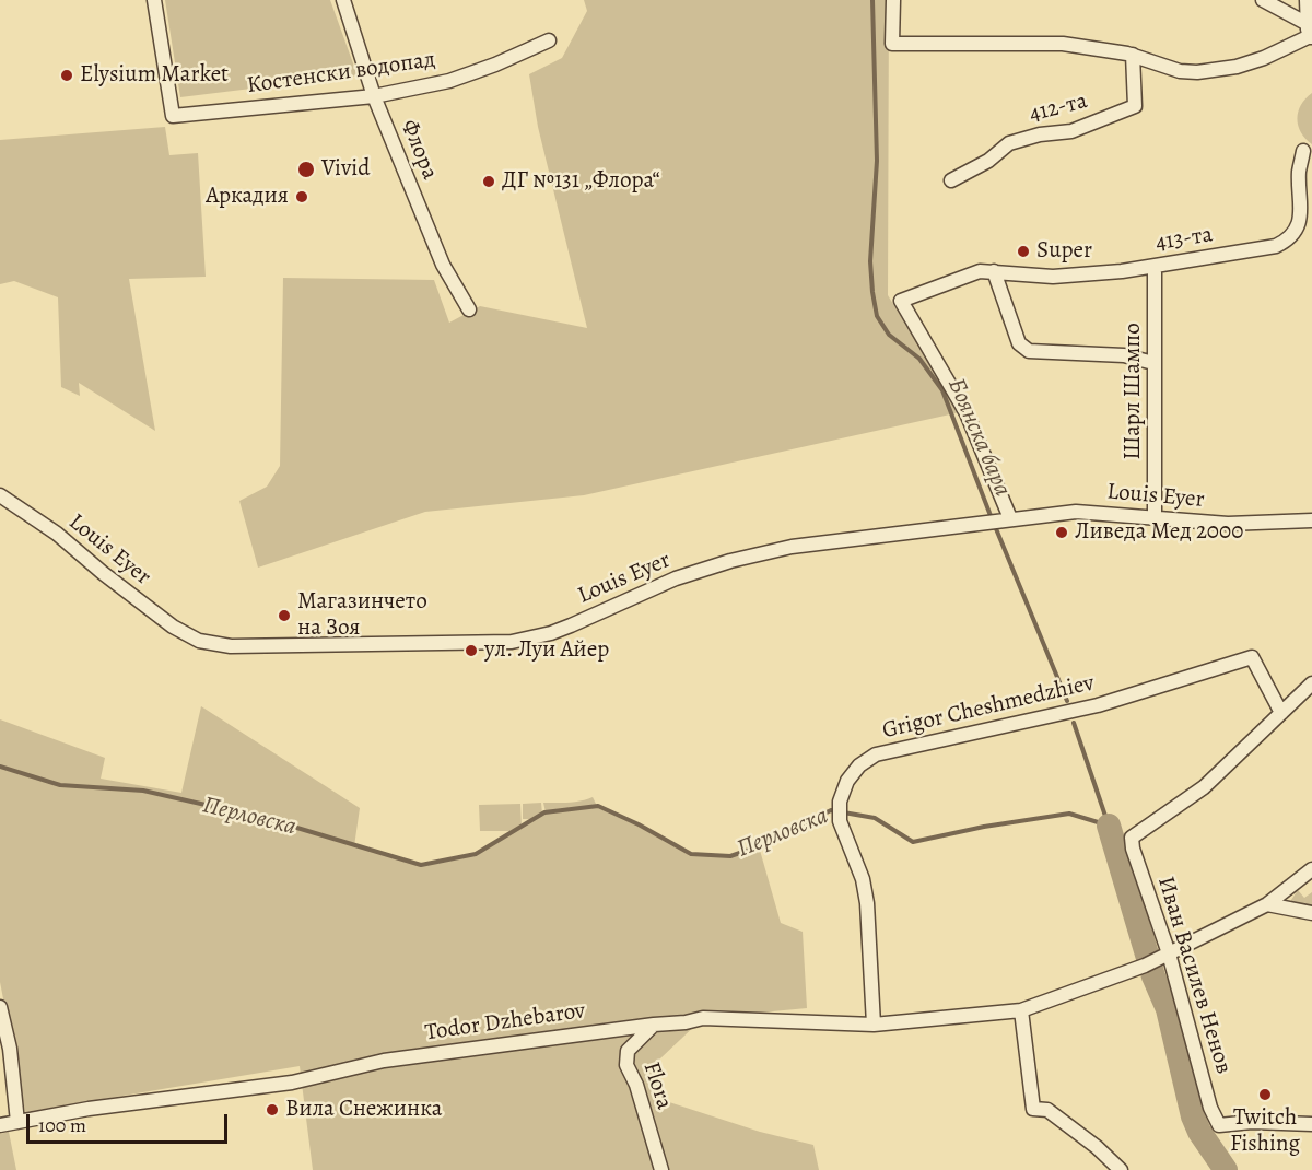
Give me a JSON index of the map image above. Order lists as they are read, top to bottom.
{
  "streets": {
    "street": [
      "Костенски водопад",
      "412-та",
      "Флора",
      "413-та",
      "Шарл Шампо",
      "Louis Eyer",
      "Grigor Cheshmedzhiev",
      "Иван Василев Ненов",
      "Todor Dzhebarov",
      "Flora"
    ]
  },
  "crossings": [
    ["Костенски водопад", "Флора"],
    ["413-та", "Шарл Шампо"],
    ["413-та", "Louis Eyer"],
    ["Шарл Шампо", "Louis Eyer"],
    ["Grigor Cheshmedzhiev", "Иван Василев Ненов"],
    ["Grigor Cheshmedzhiev", "Todor Dzhebarov"],
    ["Иван Василев Ненов", "Todor Dzhebarov"],
    ["Todor Dzhebarov", "Flora"]
  ],
  "water": ["Боянска бара", "Перловска"],
  "places": [
    "Elysium Market",
    "Vivid",
    "ДГ №131 „Флора“",
    "Аркадия",
    "Super",
    "Ливеда Мед 2000",
    "Магазинчето на Зоя",
    "ул. Луи Айер",
    "Twitch Fishing",
    "Вила Снежинка"
  ],
  "scale_bar": "100 m"
}
